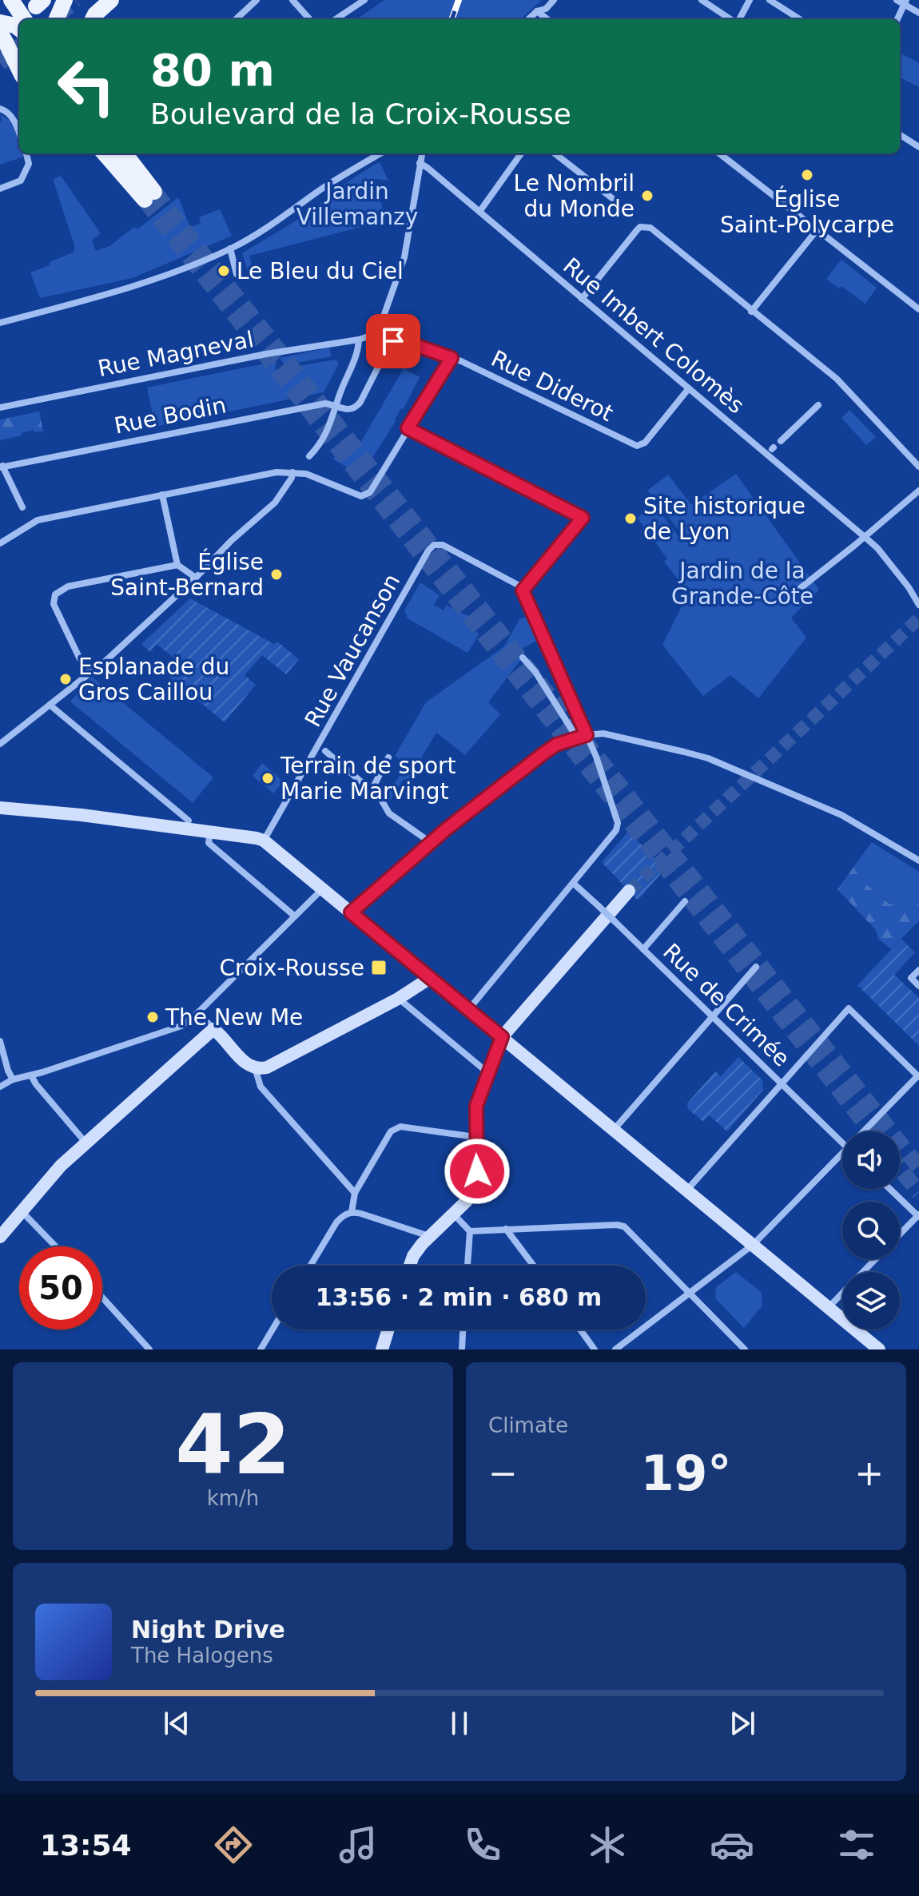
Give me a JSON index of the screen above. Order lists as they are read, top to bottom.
{
  "streets": {
    "street": [
      "Rue Imbert Colomès",
      "Rue Magneval",
      "Rue Diderot",
      "Rue Bodin",
      "Rue Vaucanson",
      "Rue de Crimée"
    ]
  },
  "crossings": [
    ["Rue Imbert Colomès", "Rue Diderot"],
    ["Rue Diderot", "Rue Bodin"]
  ],
  "parks": ["Jardin Villemanzy", "Jardin de la Grande-Côte"],
  "places": {
    "other": [
      "Église Saint-Polycarpe",
      "Le Nombril du Monde",
      "Le Bleu du Ciel",
      "Site historique de Lyon",
      "Église Saint-Bernard",
      "Esplanade du Gros Caillou",
      "Terrain de sport Marie Marvingt",
      "The New Me"
    ],
    "transit": ["Croix-Rousse"]
  },
  "page": {
    "turn": ["80 m", "Boulevard de la Croix-Rousse"],
    "limit": "50",
    "trip": "13:56 · 2 min · 680 m",
    "tile": [
      ["42", "km/h"],
      "Climate"
    ],
    "heat": ["−", "19°", "+"],
    "song": ["Night Drive", "The Halogens"],
    "tabs": "13:54"
  }
}
